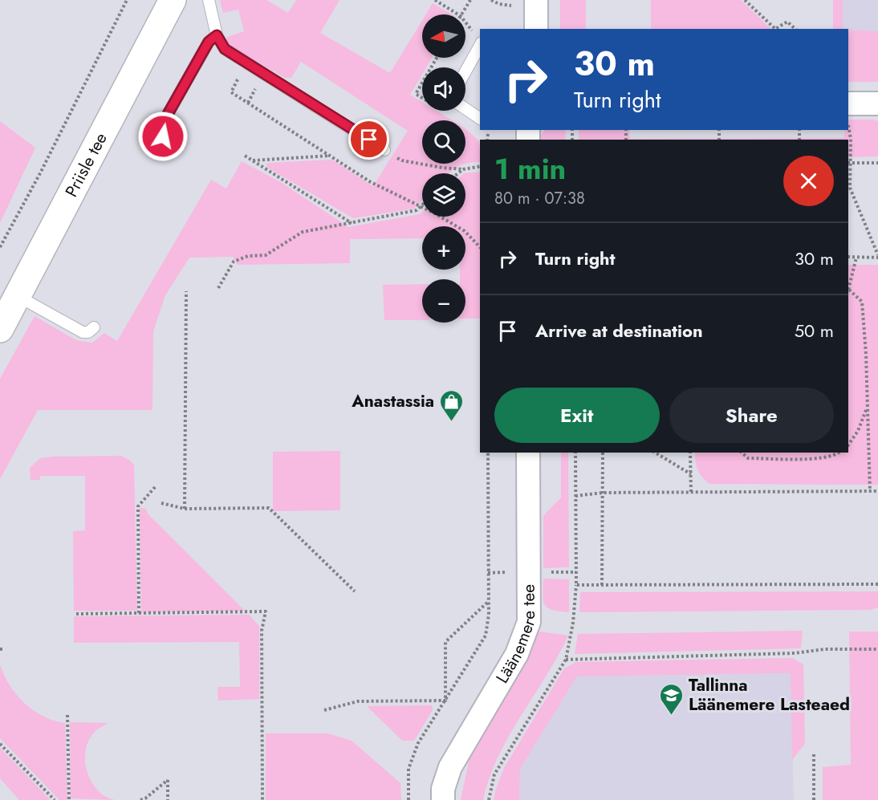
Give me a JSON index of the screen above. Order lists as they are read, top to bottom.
{
  "streets": {
    "street": ["Priisle tee", "Läänemere tee"]
  },
  "places": {
    "shop": ["Anastassia"],
    "school or university": ["Tallinna Läänemere Lasteaed"]
  },
  "north": "left",
  "page": {
    "map_buttons": ["+", "−"],
    "turn": ["30 m", "Turn right"],
    "heading": ["1 min", "80 m · 07:38"],
    "list": [
      {
        "name": "Turn right",
        "value": "30 m"
      },
      {
        "name": "Arrive at destination",
        "value": "50 m"
      }
    ],
    "buttons": ["Exit", "Share"]
  }
}
